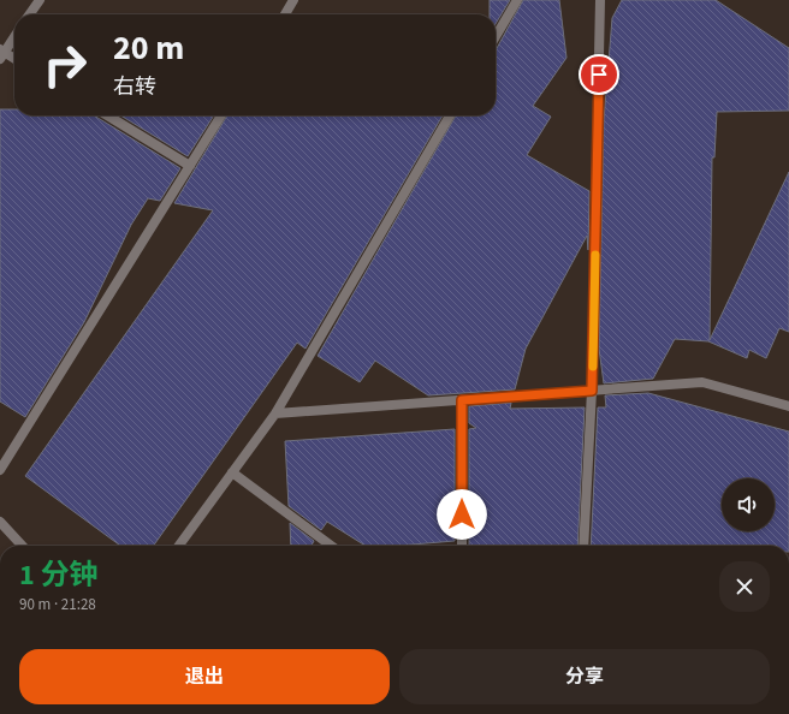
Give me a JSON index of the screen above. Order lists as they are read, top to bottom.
{
  "page": {
    "turn": ["20 m", "右转"],
    "heading": ["1 分钟", "90 m · 21:28"],
    "buttons": ["退出", "分享"]
  }
}
